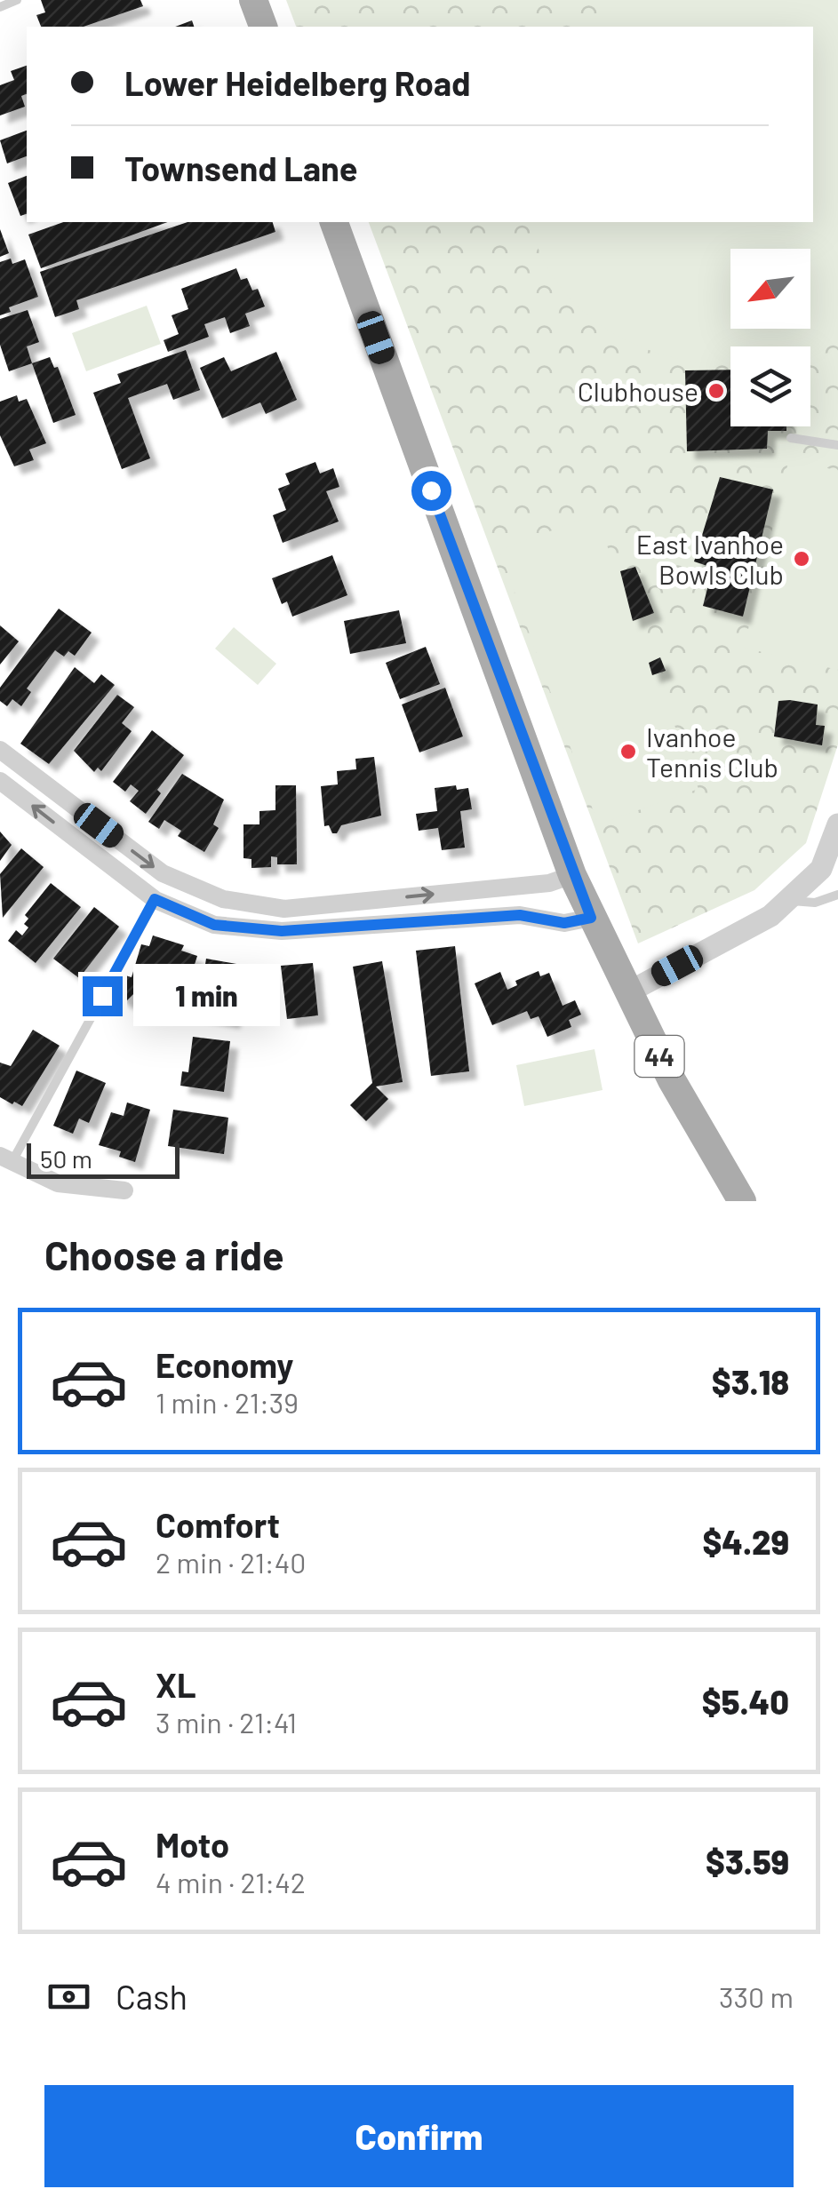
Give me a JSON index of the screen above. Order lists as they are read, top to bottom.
{
  "streets": {
    "main road": ["44"]
  },
  "places": ["Clubhouse", "East Ivanhoe Bowls Club", "Ivanhoe Tennis Club"],
  "scale_bar": "50 m",
  "north": "bottom left",
  "page": {
    "banner": ["Lower Heidelberg Road", "Townsend Lane"],
    "bubble": "1 min",
    "scale": "50 m",
    "heading": "Choose a ride",
    "list": [
      {
        "name": "Economy",
        "note": "1 min · 21:39",
        "value": "$3.18"
      },
      {
        "name": "Comfort",
        "note": "2 min · 21:40",
        "value": "$4.29"
      },
      {
        "name": "XL",
        "note": "3 min · 21:41",
        "value": "$5.40"
      },
      {
        "name": "Moto",
        "note": "4 min · 21:42",
        "value": "$3.59"
      }
    ],
    "pay": ["Cash", "330 m"],
    "buttons": "Confirm"
  }
}
